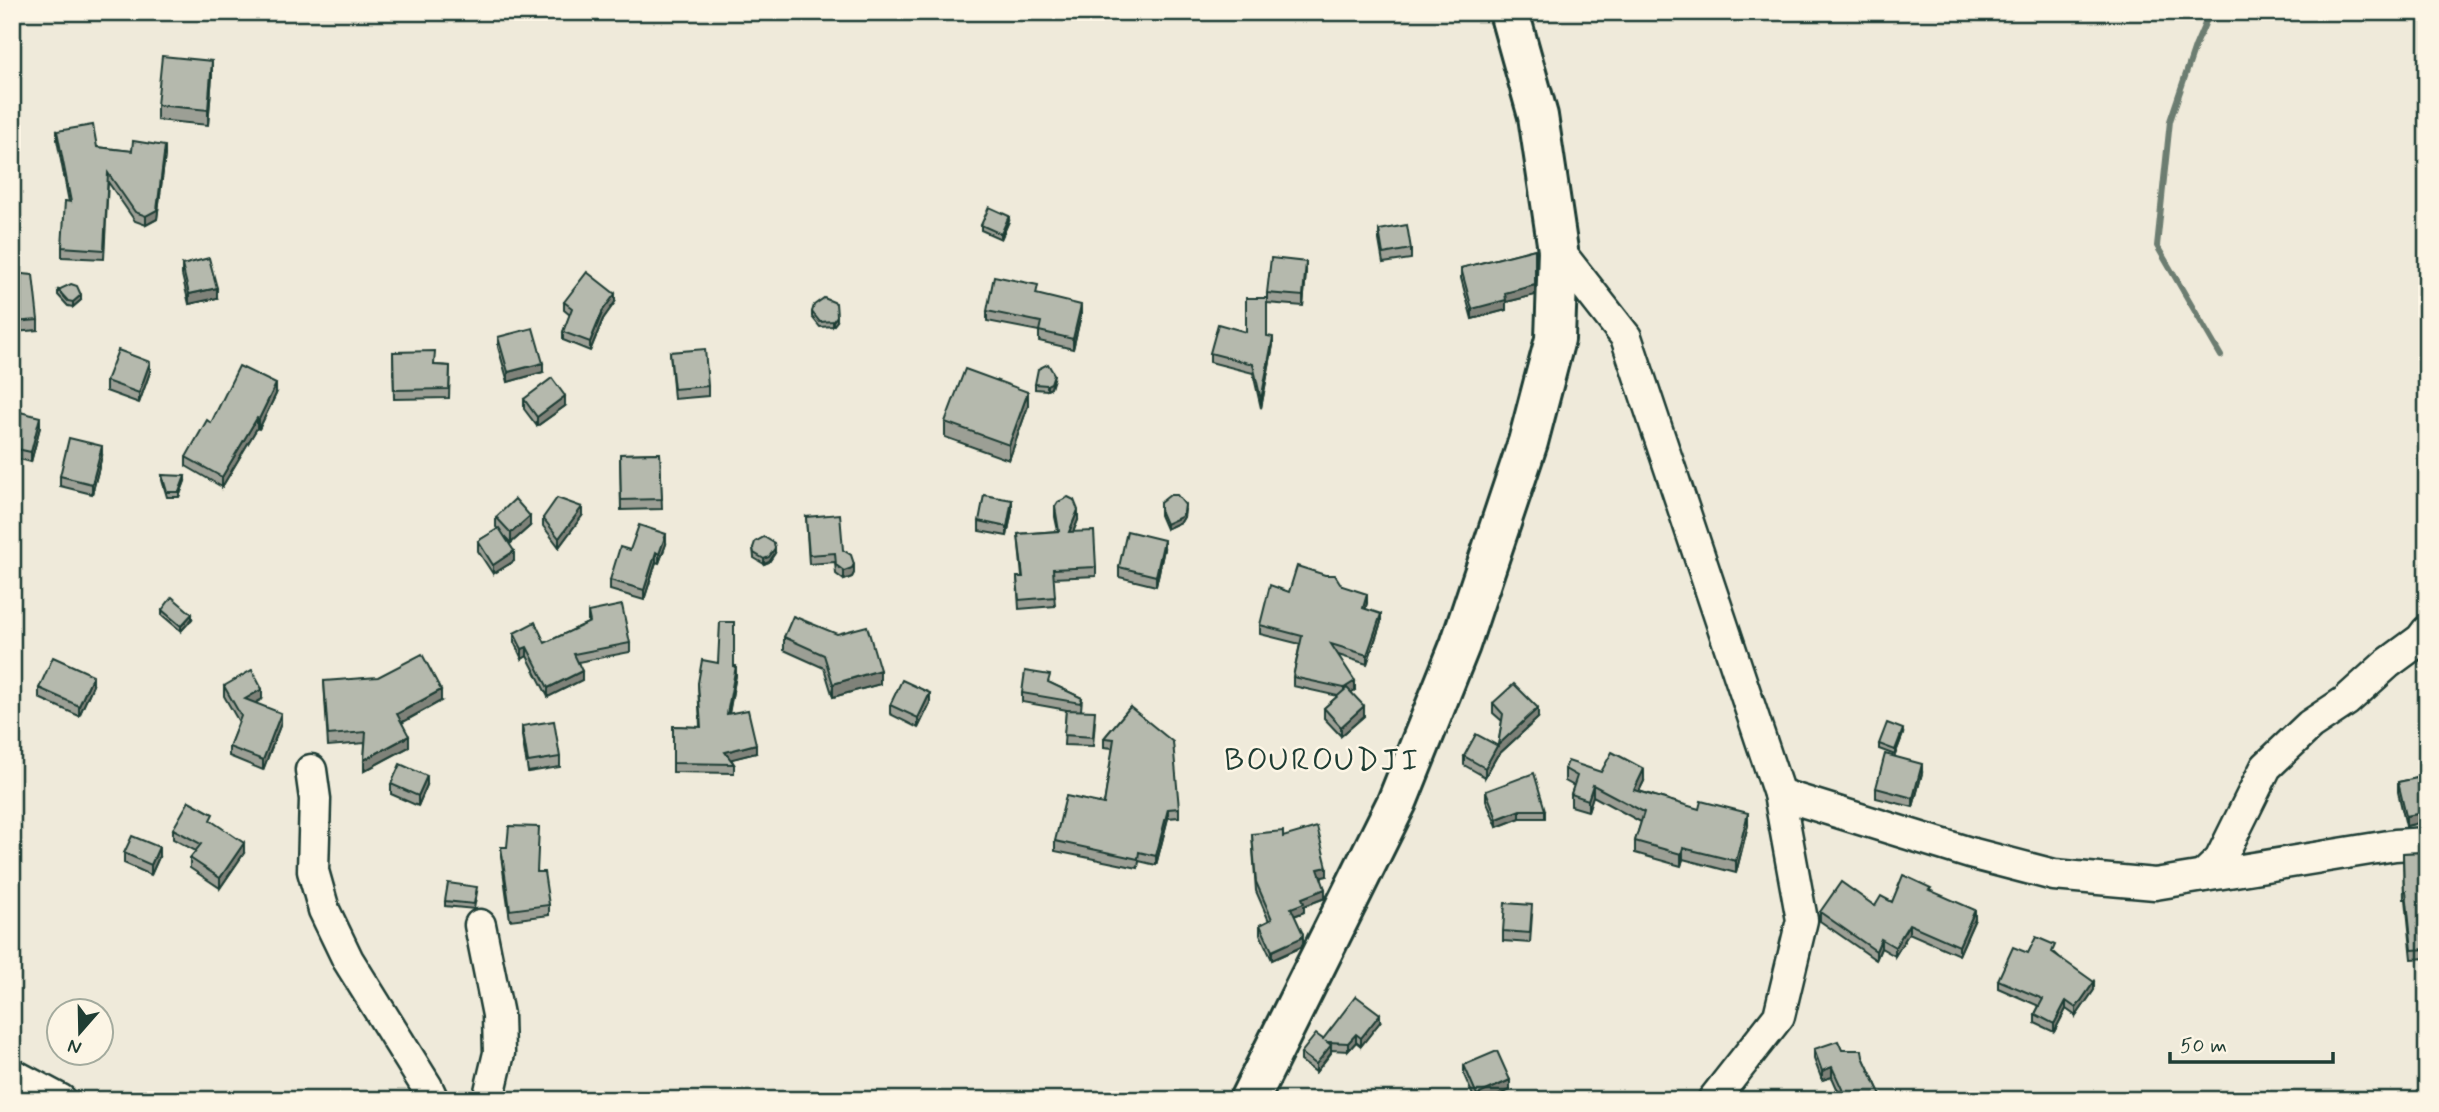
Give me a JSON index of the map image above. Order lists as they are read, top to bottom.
{
  "districts": ["BOUROUDJI"],
  "scale_bar": "50 m",
  "north": "bottom"
}
